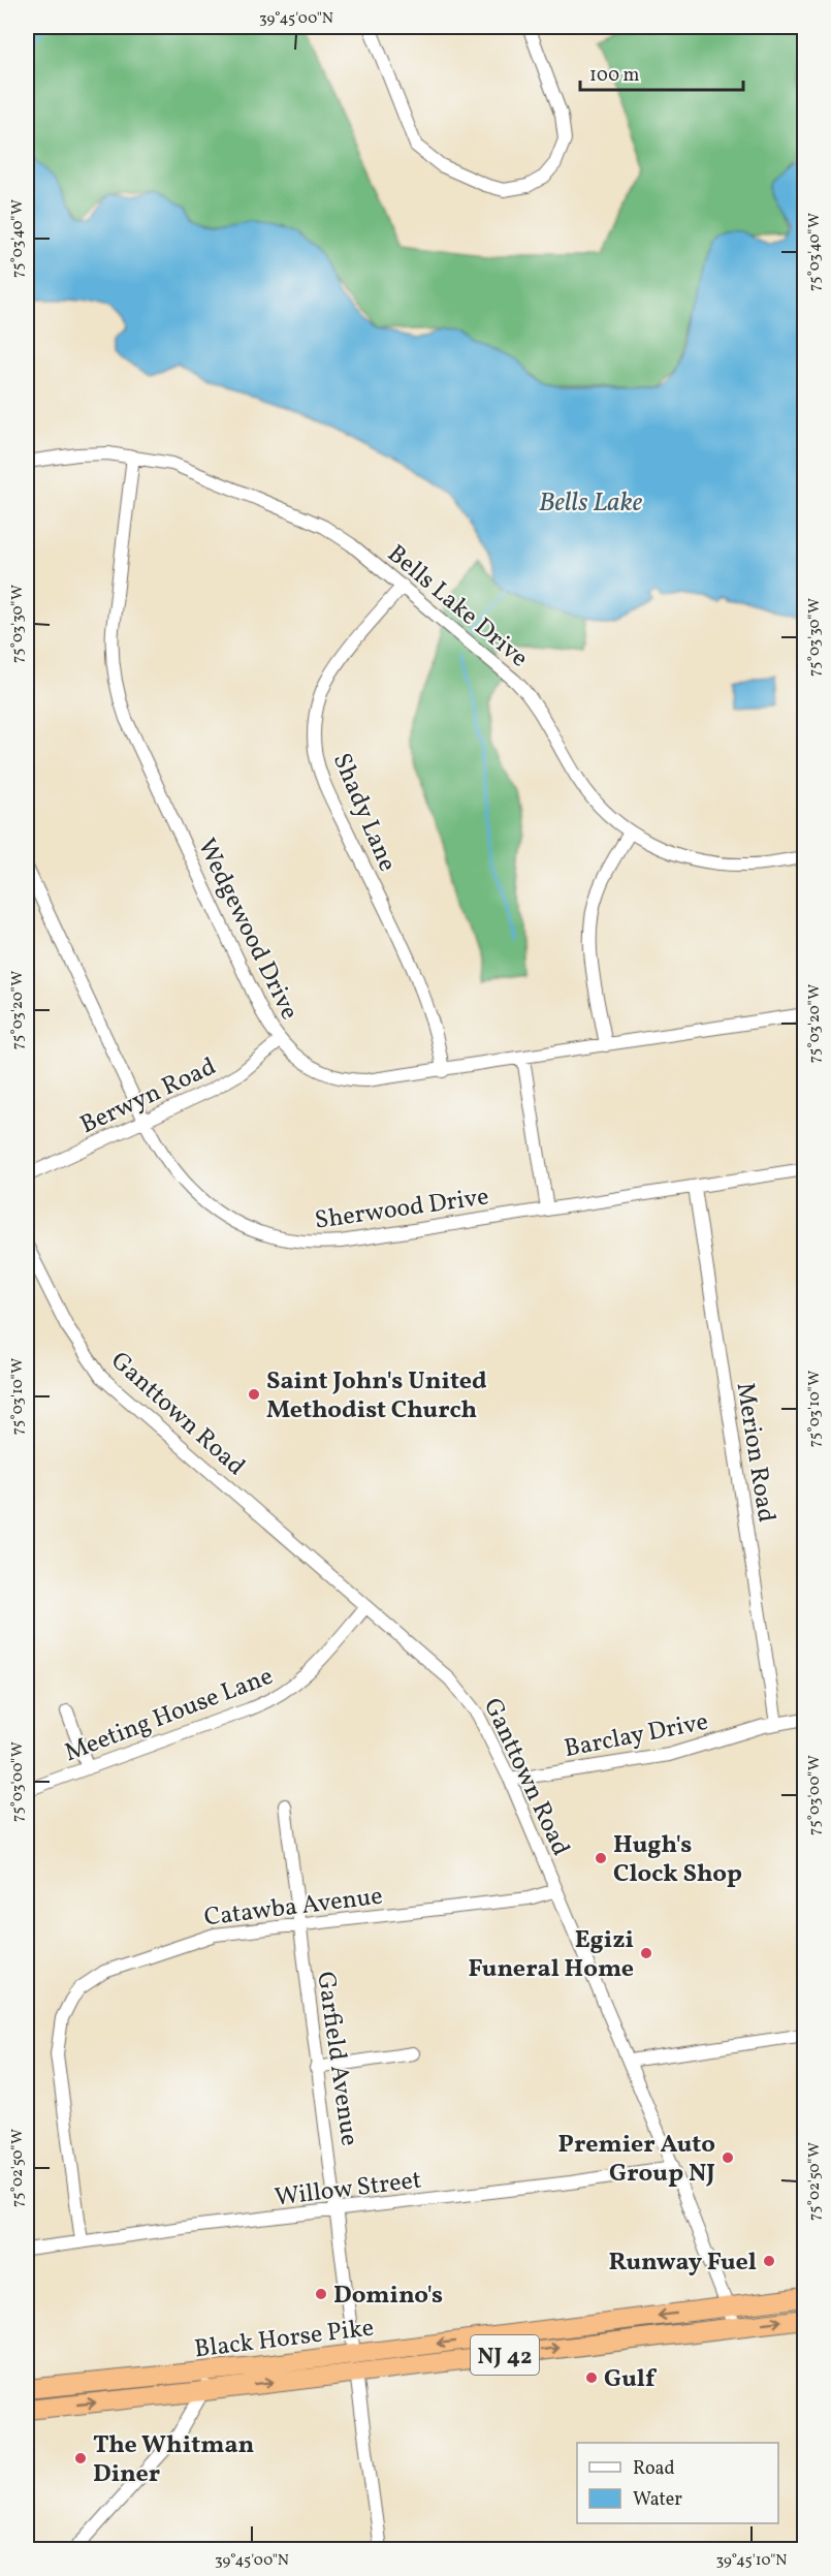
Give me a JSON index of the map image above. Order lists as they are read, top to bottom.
{
  "streets": {
    "highway": ["Black Horse Pike", "NJ 42"],
    "street": [
      "Bells Lake Drive",
      "Shady Lane",
      "Wedgewood Drive",
      "Berwyn Road",
      "Sherwood Drive",
      "Ganttown Road",
      "Merion Road",
      "Meeting House Lane",
      "Barclay Drive",
      "Catawba Avenue",
      "Garfield Avenue",
      "Willow Street"
    ]
  },
  "crossings": [
    ["Bells Lake Drive", "Shady Lane"],
    ["Bells Lake Drive", "Wedgewood Drive"],
    ["Shady Lane", "Wedgewood Drive"],
    ["Wedgewood Drive", "Berwyn Road"],
    ["Berwyn Road", "Sherwood Drive"],
    ["Sherwood Drive", "Merion Road"],
    ["Ganttown Road", "Meeting House Lane"],
    ["Ganttown Road", "Barclay Drive"],
    ["Ganttown Road", "Catawba Avenue"],
    ["Ganttown Road", "Willow Street"],
    ["Ganttown Road", "Black Horse Pike"],
    ["Merion Road", "Barclay Drive"],
    ["Catawba Avenue", "Garfield Avenue"],
    ["Catawba Avenue", "Willow Street"],
    ["Garfield Avenue", "Willow Street"],
    ["Garfield Avenue", "Black Horse Pike"]
  ],
  "water": ["Bells Lake"],
  "places": [
    "Saint John's United Methodist Church",
    "Hugh's Clock Shop",
    "Egizi Funeral Home",
    "Premier Auto Group NJ",
    "Runway Fuel",
    "Domino's",
    "Gulf",
    "The Whitman Diner"
  ],
  "legend": ["Road", "Water"],
  "scale_bar": "100 m",
  "coordinates": [
    "39°45'00\"N",
    "75°03'40\"W",
    "75°03'30\"W",
    "75°03'20\"W",
    "75°03'10\"W",
    "75°03'00\"W",
    "75°02'50\"W",
    "39°45'10\"N"
  ]
}
